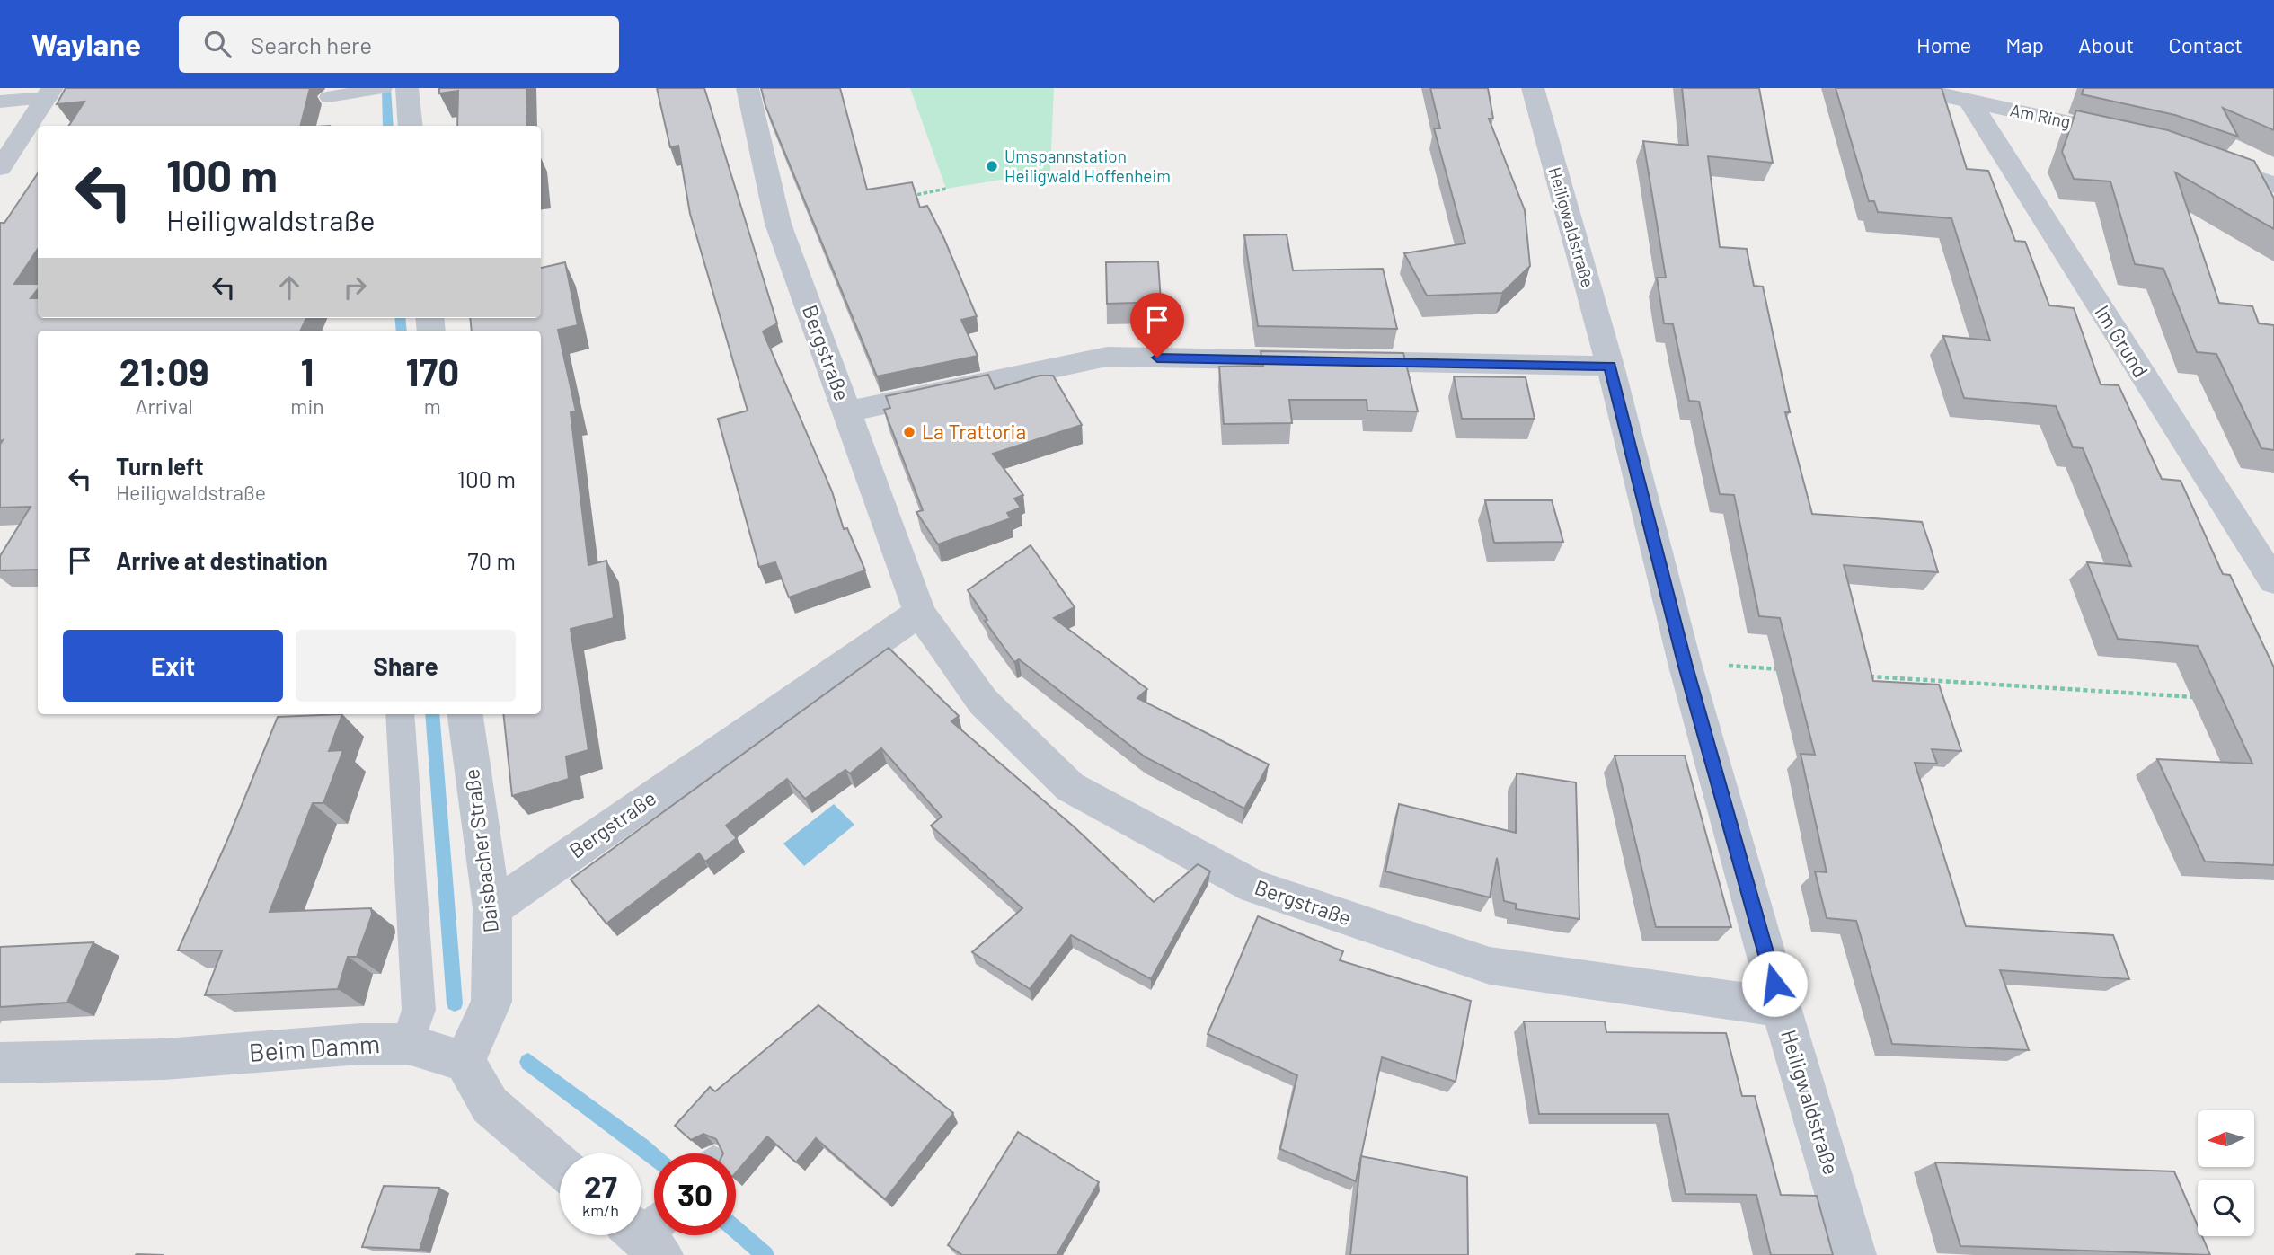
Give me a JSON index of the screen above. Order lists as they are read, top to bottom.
{
  "streets": {
    "street": [
      "Am Ring",
      "Heiligwaldstraße",
      "Im Grund",
      "Bergstraße",
      "Daisbacher Straße",
      "Beim Damm"
    ]
  },
  "crossings": [
    ["Am Ring", "Im Grund"],
    ["Heiligwaldstraße", "Bergstraße"],
    ["Bergstraße", "Daisbacher Straße"],
    ["Daisbacher Straße", "Beim Damm"]
  ],
  "places": ["Umspannstation Heiligwald Hoffenheim", "La Trattoria"],
  "north": "left",
  "page": {
    "header": "Waylane",
    "search": "Search here",
    "nav": [
      "Home",
      "Map",
      "About",
      "Contact"
    ],
    "turn": ["100 m", "Heiligwaldstraße"],
    "eta": [
      "21:09",
      "Arrival",
      "1",
      "min",
      "170",
      "m"
    ],
    "list": [
      {
        "name": "Turn left",
        "note": "Heiligwaldstraße",
        "value": "100 m"
      },
      {
        "name": "Arrive at destination",
        "value": "70 m"
      }
    ],
    "buttons": ["Exit", "Share"],
    "speed": "27 km/h",
    "limit": "30"
  }
}
